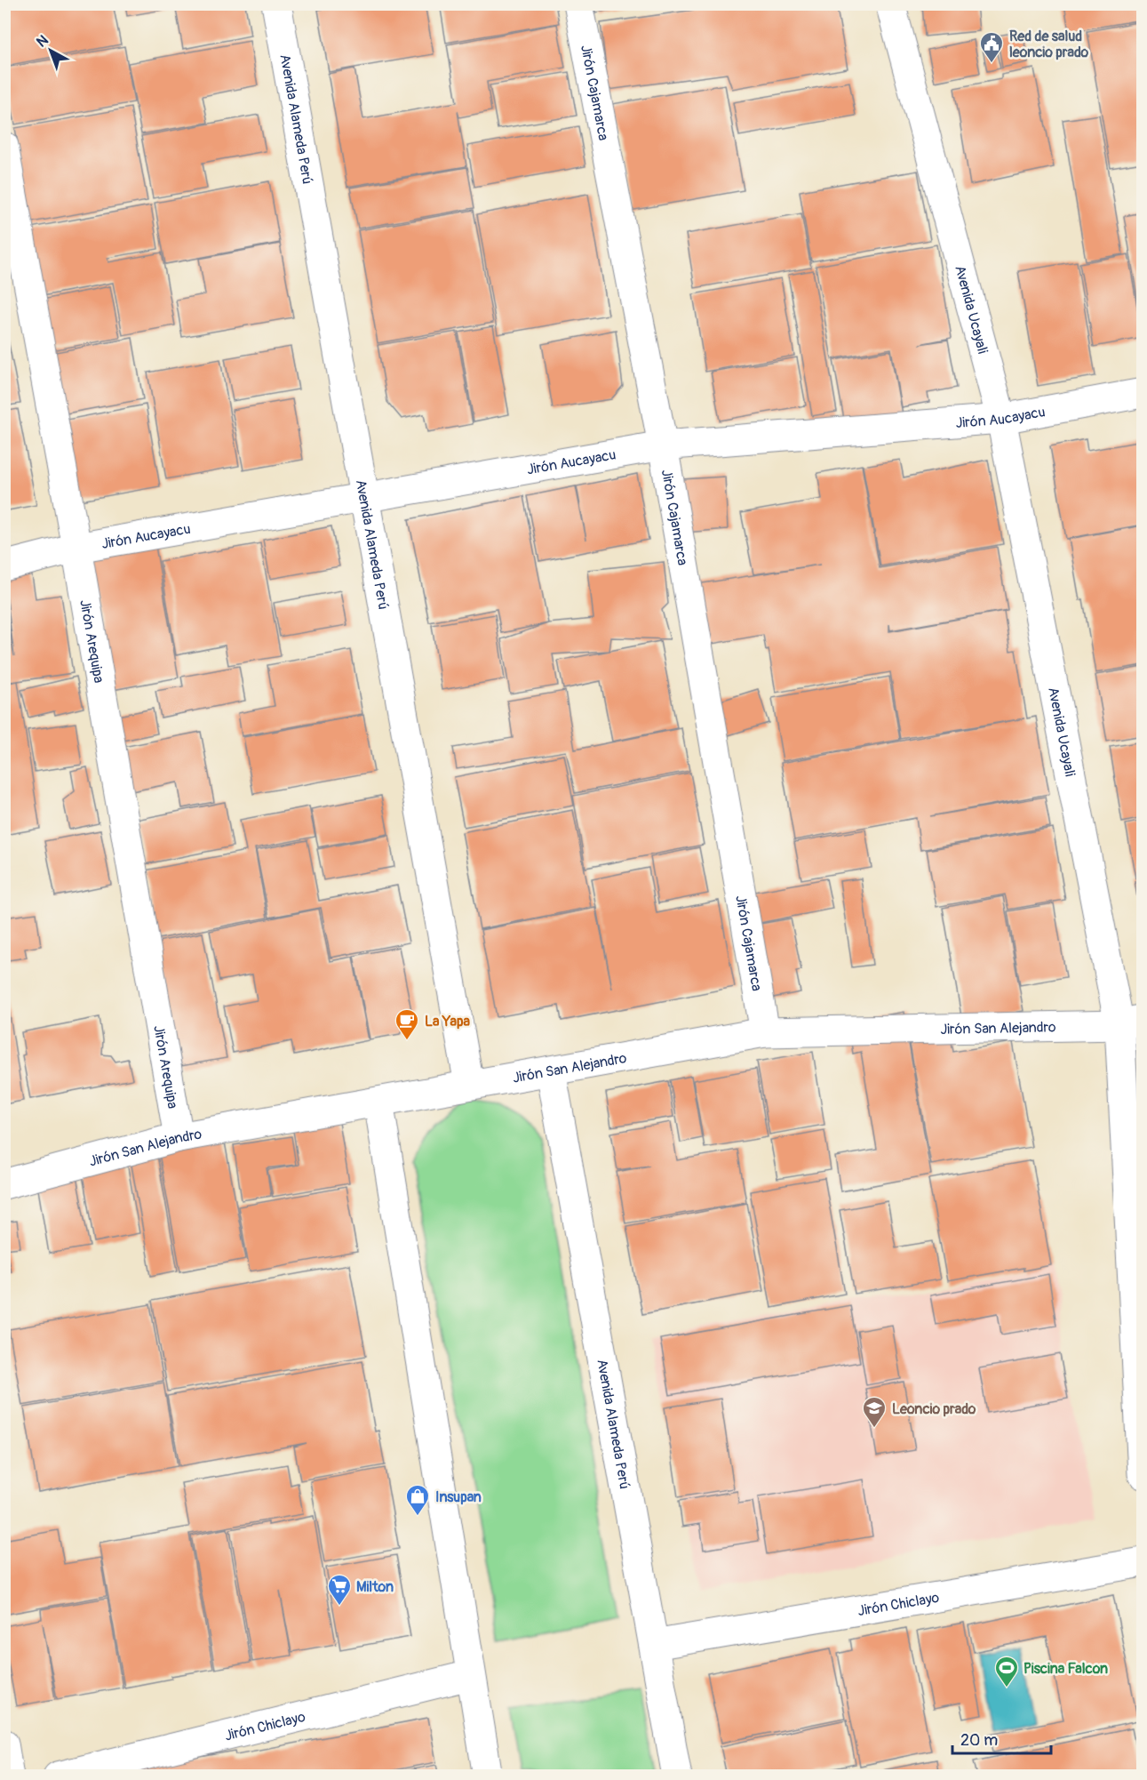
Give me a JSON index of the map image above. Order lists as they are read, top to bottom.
{
  "streets": {
    "main road": [
      "Jirón Cajamarca",
      "Avenida Alameda Perú",
      "Avenida Ucayali",
      "Jirón Aucayacu",
      "Jirón Arequipa",
      "Jirón San Alejandro",
      "Jirón Chiclayo"
    ]
  },
  "crossings": [
    ["Jirón Cajamarca", "Jirón Aucayacu"],
    ["Jirón Cajamarca", "Jirón San Alejandro"],
    ["Avenida Alameda Perú", "Jirón Aucayacu"],
    ["Avenida Alameda Perú", "Jirón San Alejandro"],
    ["Avenida Alameda Perú", "Jirón Chiclayo"],
    ["Avenida Ucayali", "Jirón Aucayacu"],
    ["Avenida Ucayali", "Jirón San Alejandro"],
    ["Jirón Aucayacu", "Jirón Arequipa"],
    ["Jirón Arequipa", "Jirón San Alejandro"]
  ],
  "places": {
    "public building": ["Red de salud leoncio prado"],
    "cafe": ["La Yapa"],
    "school or university": ["Leoncio prado"],
    "shop": ["Insupan"],
    "supermarket": ["Milton"],
    "sports": ["Piscina Falcon"]
  },
  "scale_bar": "20 m",
  "north": "top left"
}
